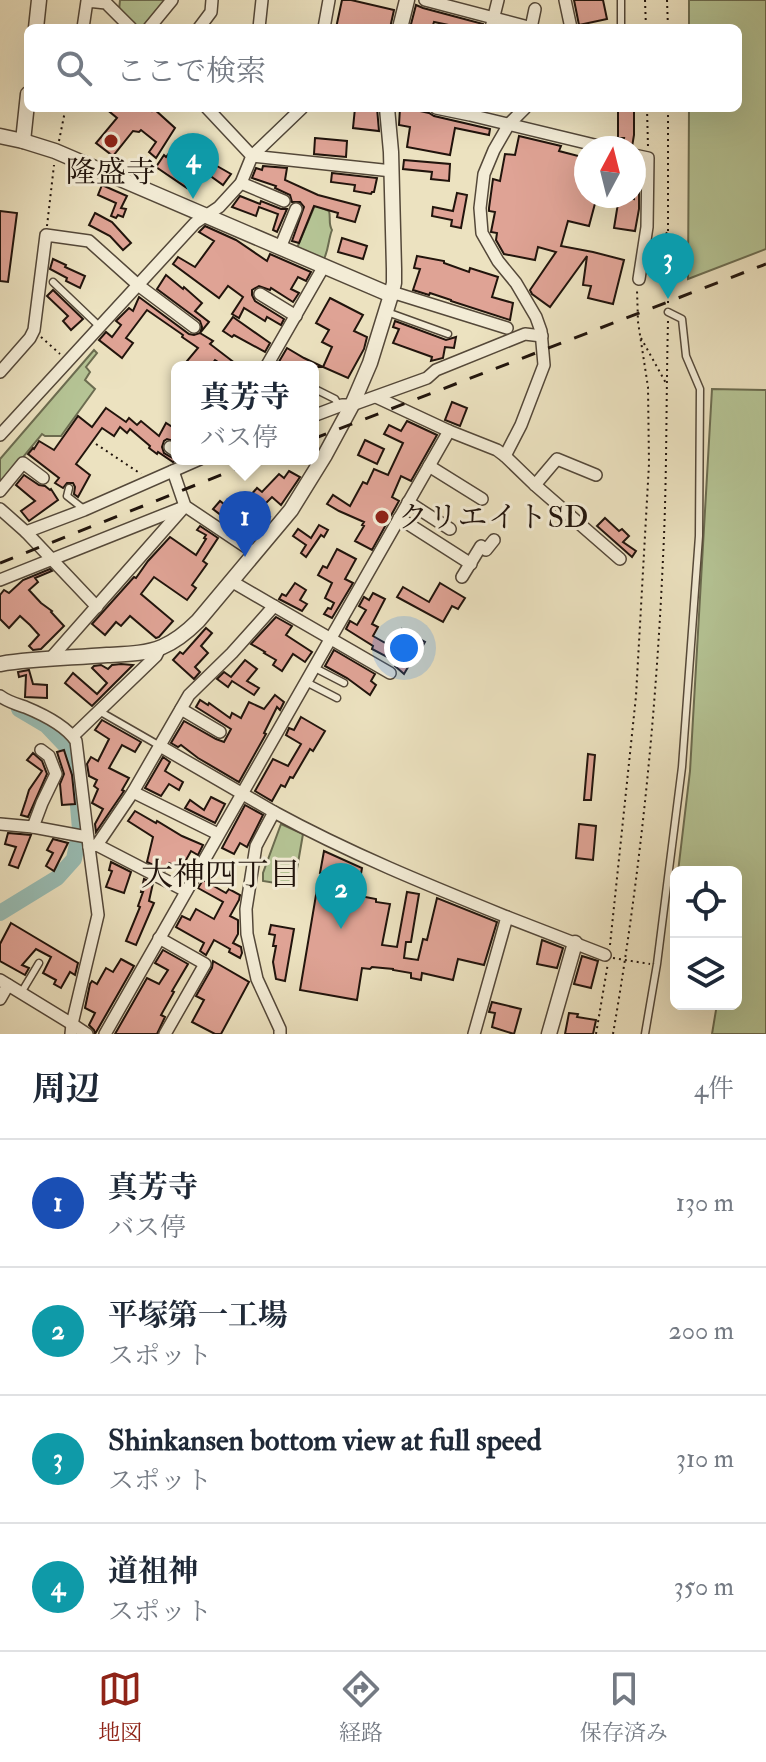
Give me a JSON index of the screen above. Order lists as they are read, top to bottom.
{
  "districts": ["大神四丁目"],
  "places": ["隆盛寺", "クリエイトSD"],
  "north": "top",
  "page": {
    "search": "ここで検索",
    "pins": [
      "4",
      "3",
      "1",
      "2"
    ],
    "popup": ["真芳寺", "バス停"],
    "heading": ["周辺", "4件"],
    "list": [
      {
        "mark": "1",
        "name": "真芳寺",
        "note": "バス停",
        "value": "130 m"
      },
      {
        "mark": "2",
        "name": "平塚第一工場",
        "note": "スポット",
        "value": "200 m"
      },
      {
        "mark": "3",
        "name": "Shinkansen bottom view at full speed",
        "note": "スポット",
        "value": "310 m"
      },
      {
        "mark": "4",
        "name": "道祖神",
        "note": "スポット",
        "value": "350 m"
      }
    ],
    "nav": ["地図", "経路", "保存済み"]
  }
}
